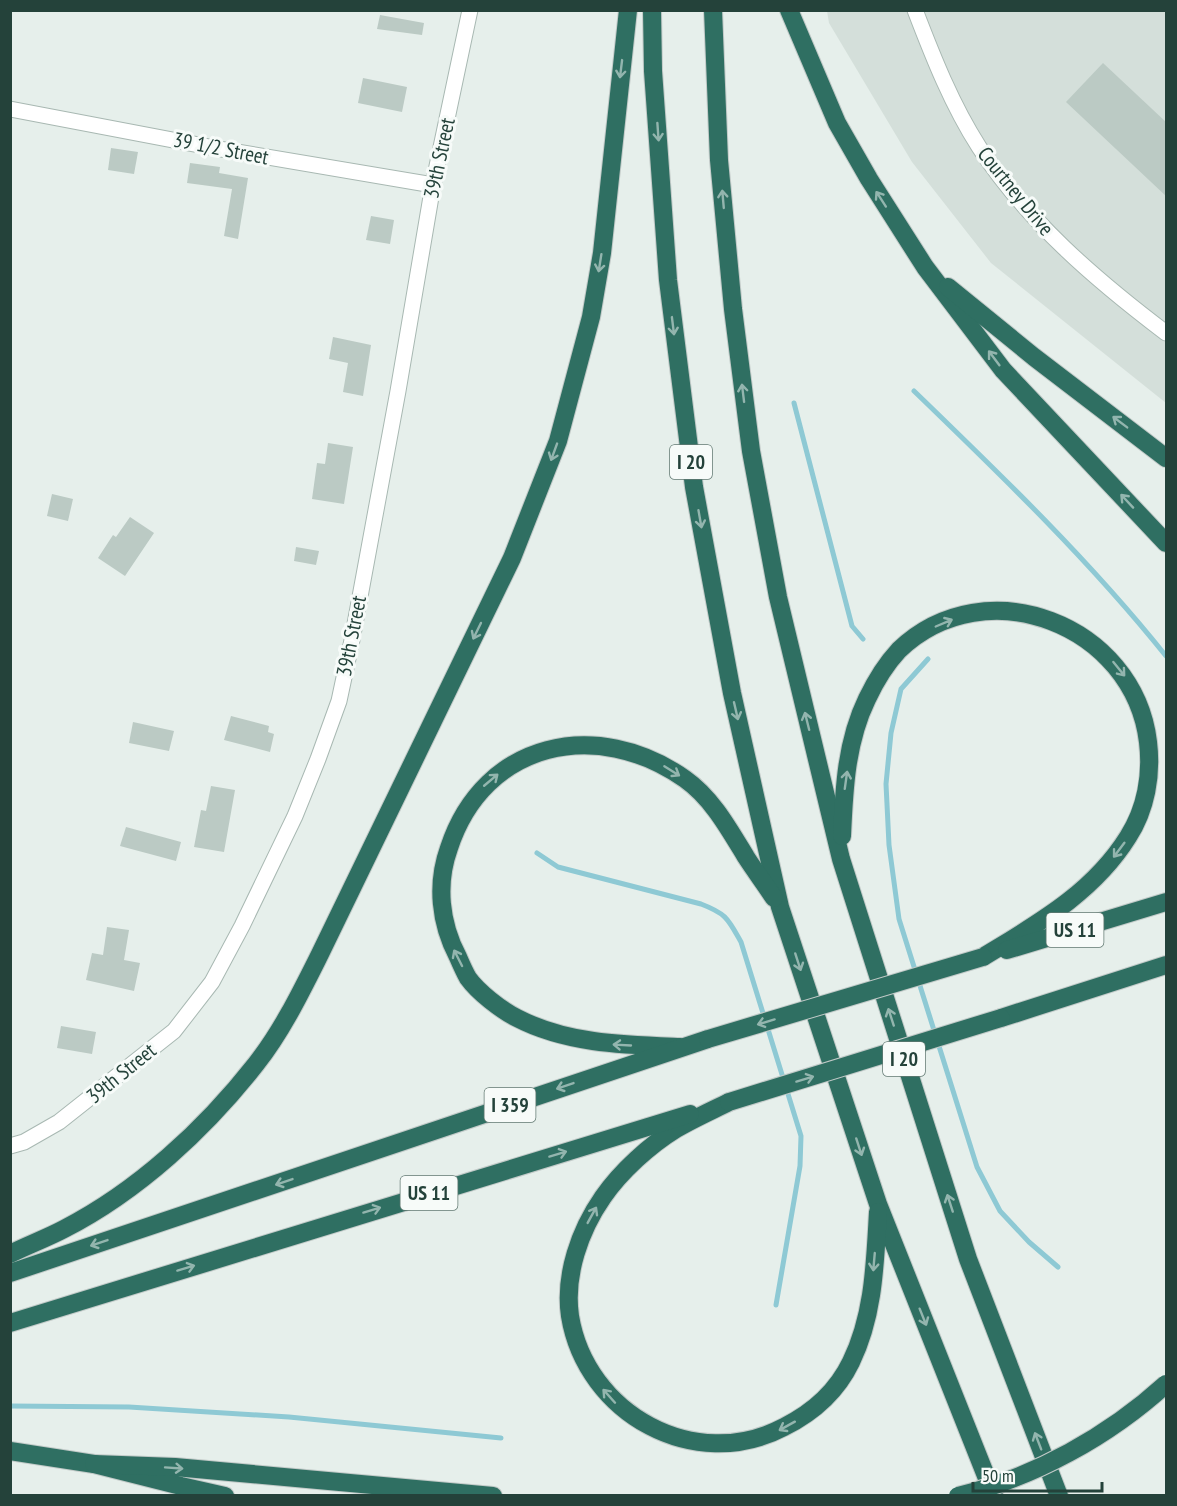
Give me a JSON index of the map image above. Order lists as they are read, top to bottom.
{
  "streets": {
    "highway": ["I 20", "US 11", "I 359"],
    "street": ["39 1/2 Street", "39th Street", "Courtney Drive"]
  },
  "crossings": [
    ["39 1/2 Street", "39th Street"],
    ["US 11", "I 359"]
  ],
  "scale_bar": "50 m"
}
